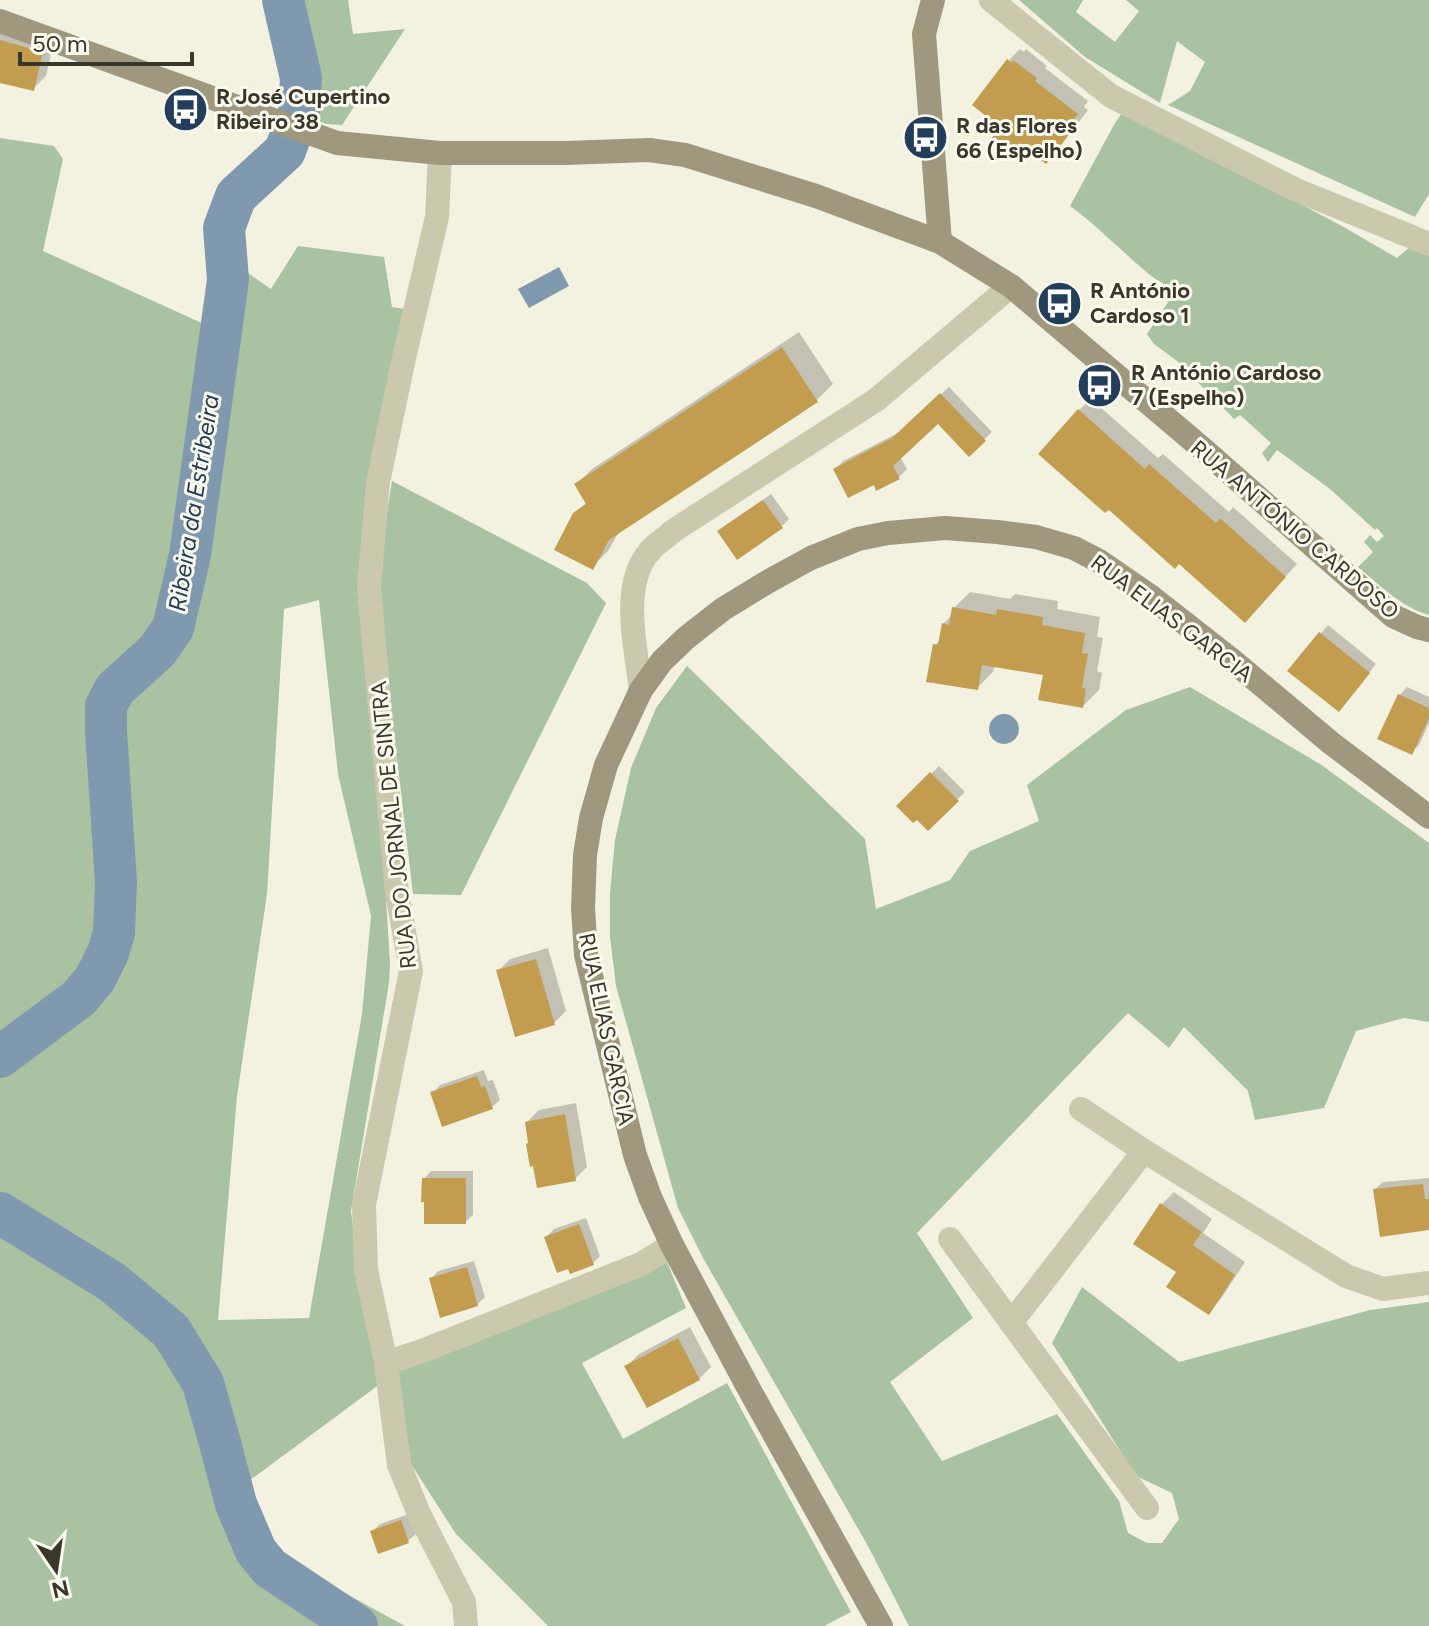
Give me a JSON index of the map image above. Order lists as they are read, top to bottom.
{
  "streets": {
    "street": ["RUA ANTÓNIO CARDOSO", "RUA ELIAS GARCIA", "RUA DO JORNAL DE SINTRA"]
  },
  "crossings": [
    ["RUA ANTÓNIO CARDOSO", "RUA DO JORNAL DE SINTRA"]
  ],
  "water": ["Ribeira da Estribeira"],
  "places": {
    "bus stop": [
      "R José Cupertino Ribeiro 38",
      "R das Flores 66 (Espelho)",
      "R António Cardoso 1",
      "R António Cardoso 7 (Espelho)"
    ]
  },
  "scale_bar": "50 m",
  "north": "bottom"
}
